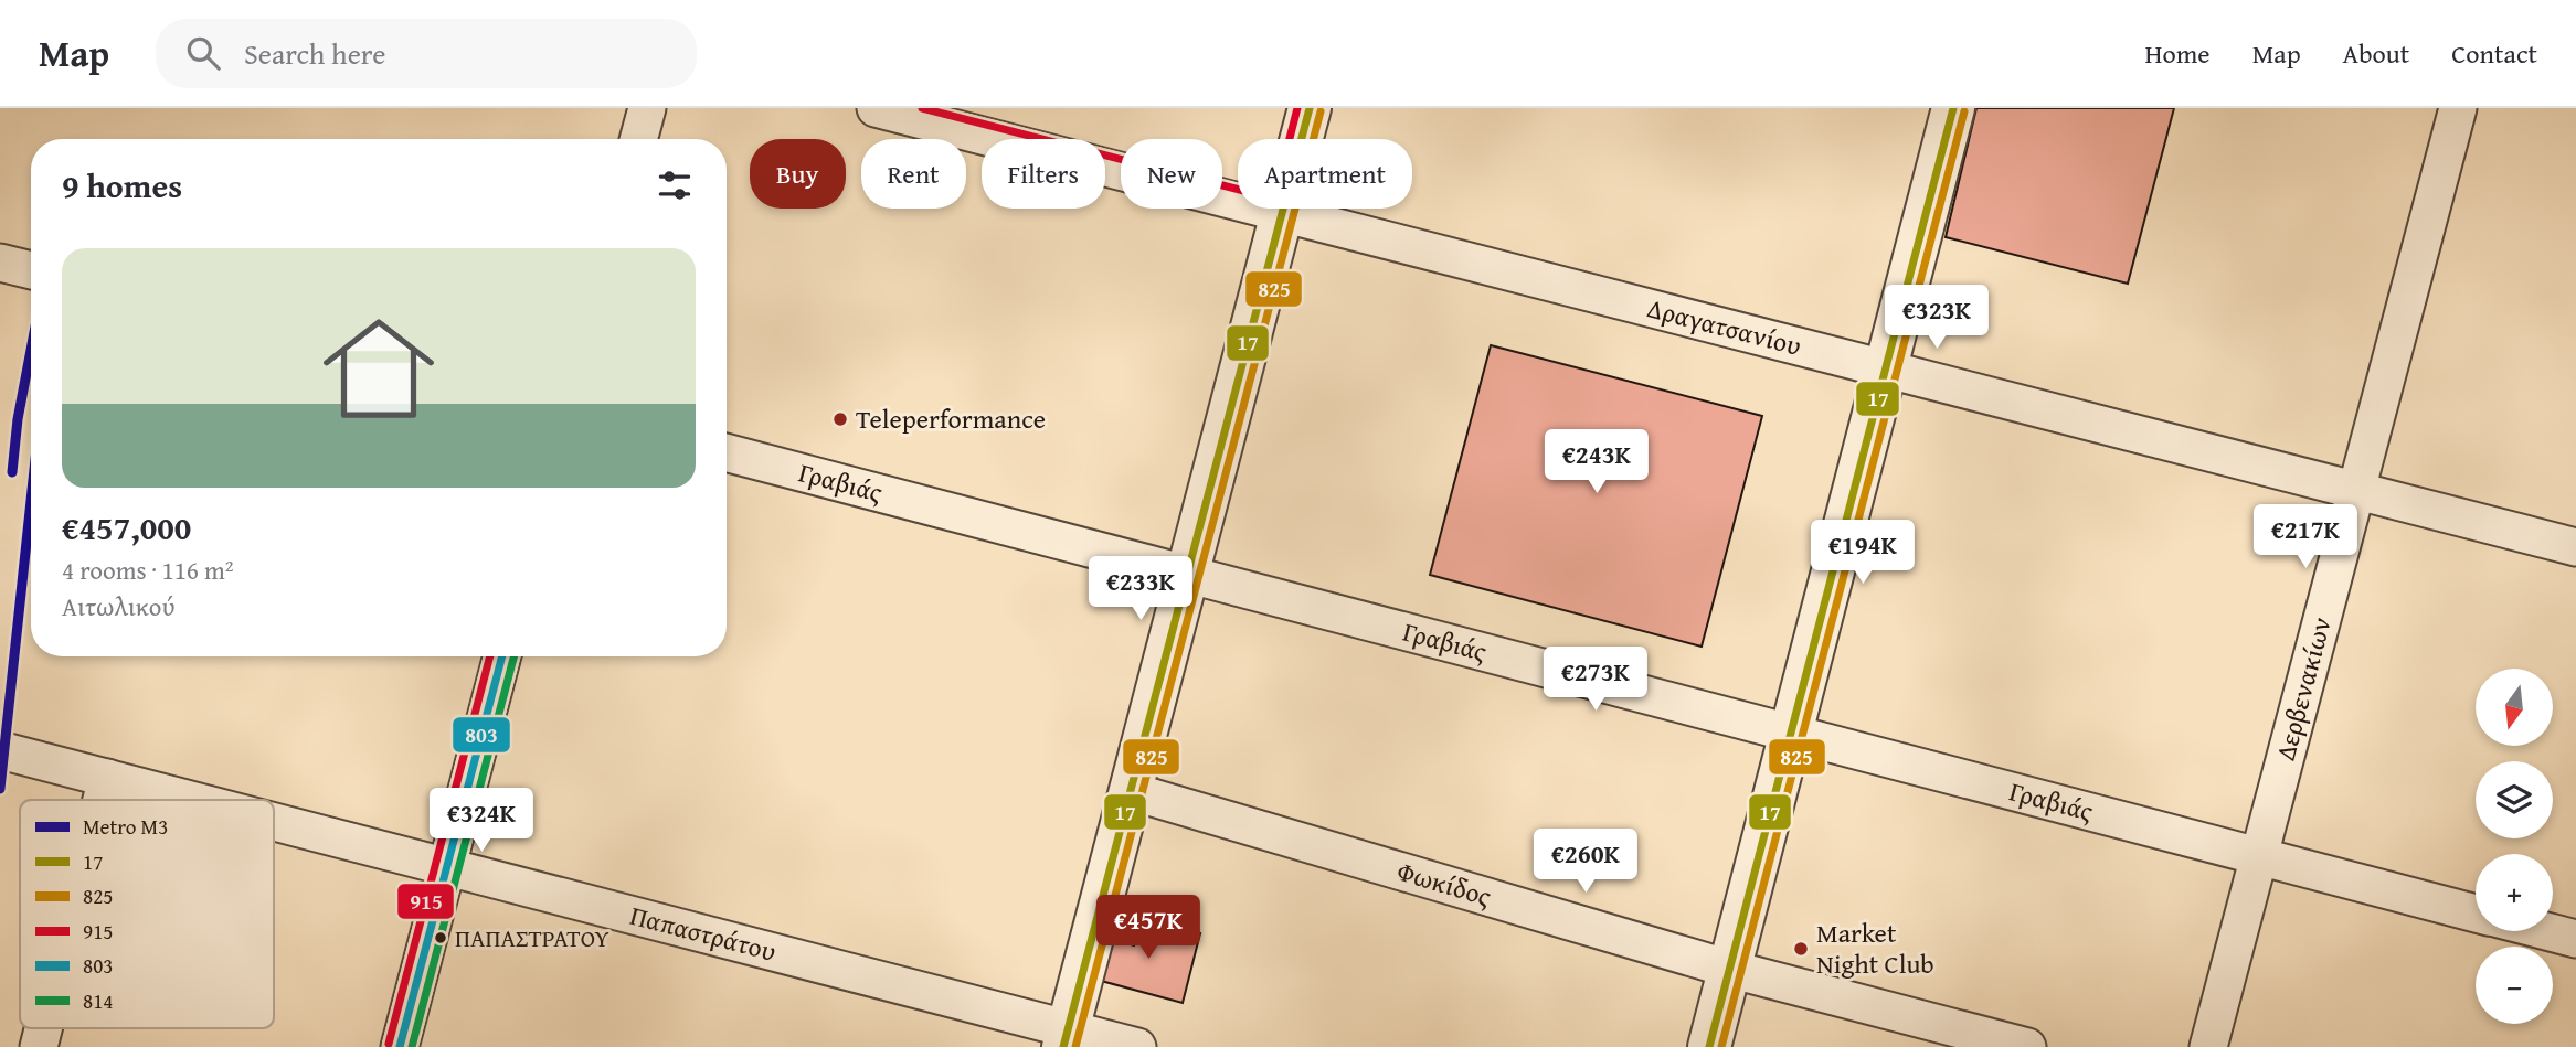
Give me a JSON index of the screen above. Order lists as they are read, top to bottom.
{
  "streets": {
    "street": [
      "Δραγατσανίου",
      "Γραβιάς",
      "Δερβενακίων",
      "Φωκίδος",
      "Παπαστράτου"
    ]
  },
  "crossings": [
    ["Δραγατσανίου", "Δερβενακίων"],
    ["Γραβιάς", "Δερβενακίων"]
  ],
  "places": ["Teleperformance", "ΠΑΠΑΣΤΡΑΤΟΥ", "Market Night Club"],
  "lines": [
    "transit line 17",
    "transit line 915",
    "transit line 825",
    "metro line Μ3",
    "transit line 803",
    "transit line 814"
  ],
  "legend": [
    "Metro Μ3",
    "17",
    "825",
    "915",
    "803",
    "814"
  ],
  "north": "bottom",
  "page": {
    "header": "Map",
    "search": "Search here",
    "nav": [
      "Home",
      "Map",
      "About",
      "Contact"
    ],
    "chip": [
      "Buy",
      "Rent",
      "Filters",
      "New",
      "Apartment"
    ],
    "heading": "9 homes",
    "list": [
      {
        "name": "€457,000",
        "note": "4 rooms · 116 m² · Αιτωλικού"
      }
    ],
    "price": [
      "€323K",
      "€243K",
      "€217K",
      "€194K",
      "€233K",
      "€273K",
      "€324K",
      "€260K",
      "€457K"
    ],
    "map_buttons": ["+", "−"]
  }
}
